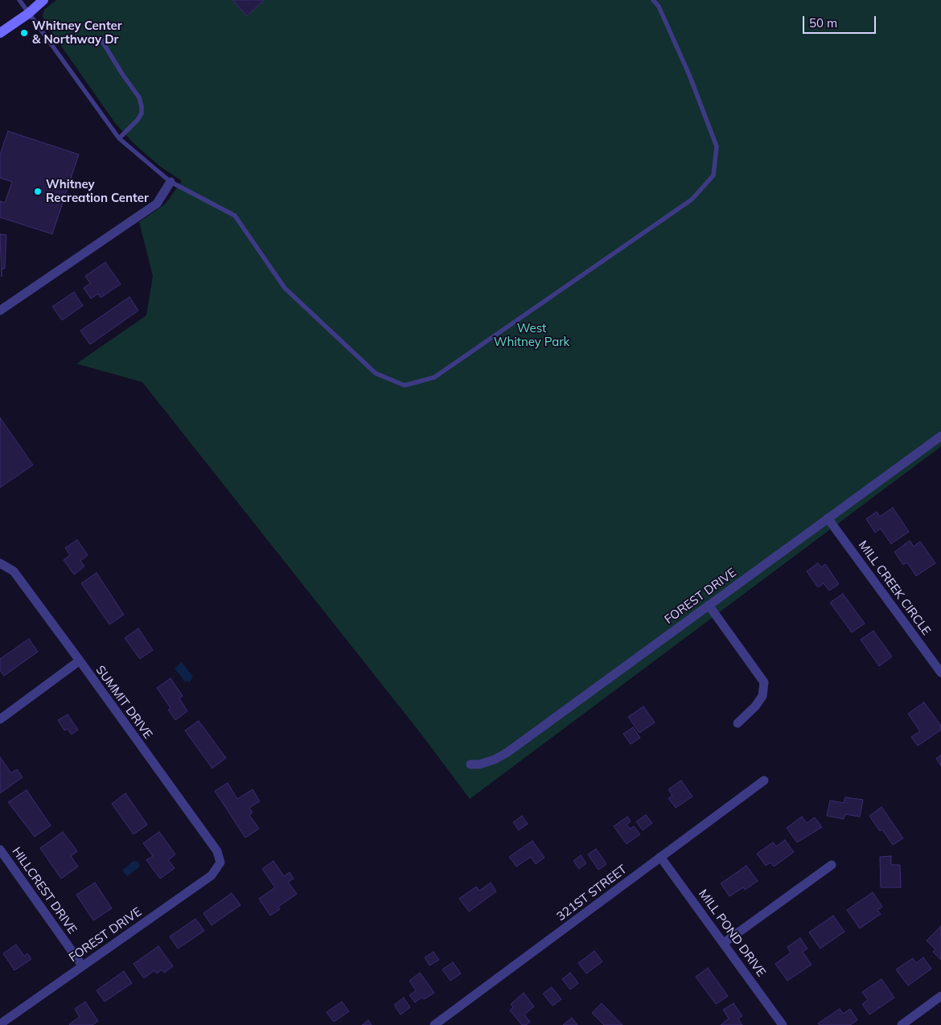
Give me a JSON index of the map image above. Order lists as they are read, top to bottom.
{
  "streets": {
    "street": [
      "MILL CREEK CIRCLE",
      "FOREST DRIVE",
      "SUMMIT DRIVE",
      "HILLCREST DRIVE",
      "321ST STREET",
      "MILL POND DRIVE"
    ]
  },
  "crossings": [
    ["MILL CREEK CIRCLE", "FOREST DRIVE"],
    ["FOREST DRIVE", "SUMMIT DRIVE"],
    ["FOREST DRIVE", "HILLCREST DRIVE"],
    ["321ST STREET", "MILL POND DRIVE"]
  ],
  "parks": ["West Whitney Park"],
  "places": ["Whitney Center & Northway Dr", "Whitney Recreation Center"],
  "scale_bar": "50 m"
}
